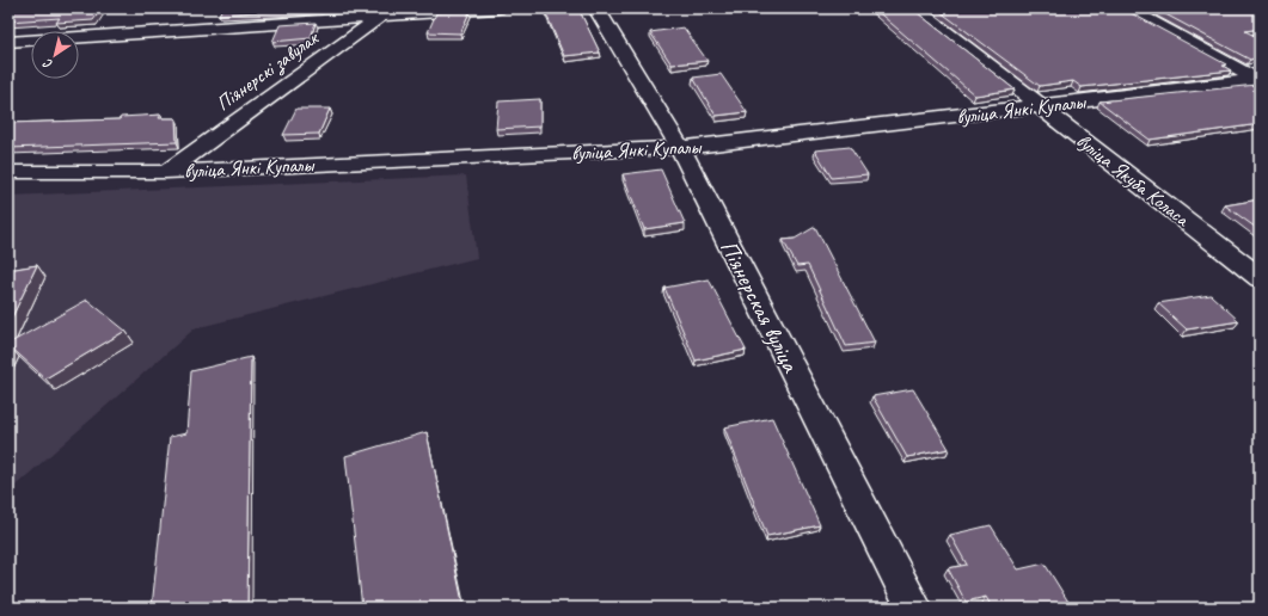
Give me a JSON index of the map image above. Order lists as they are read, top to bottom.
{
  "streets": {
    "street": [
      "Піянерскі завулак",
      "вуліца Янкі Купалы",
      "вуліца Якуба Коласа",
      "Піянерская вуліца"
    ]
  },
  "crossings": [
    ["Піянерскі завулак", "вуліца Янкі Купалы"],
    ["вуліца Янкі Купалы", "вуліца Якуба Коласа"],
    ["вуліца Янкі Купалы", "Піянерская вуліца"]
  ],
  "north": "bottom left"
}
